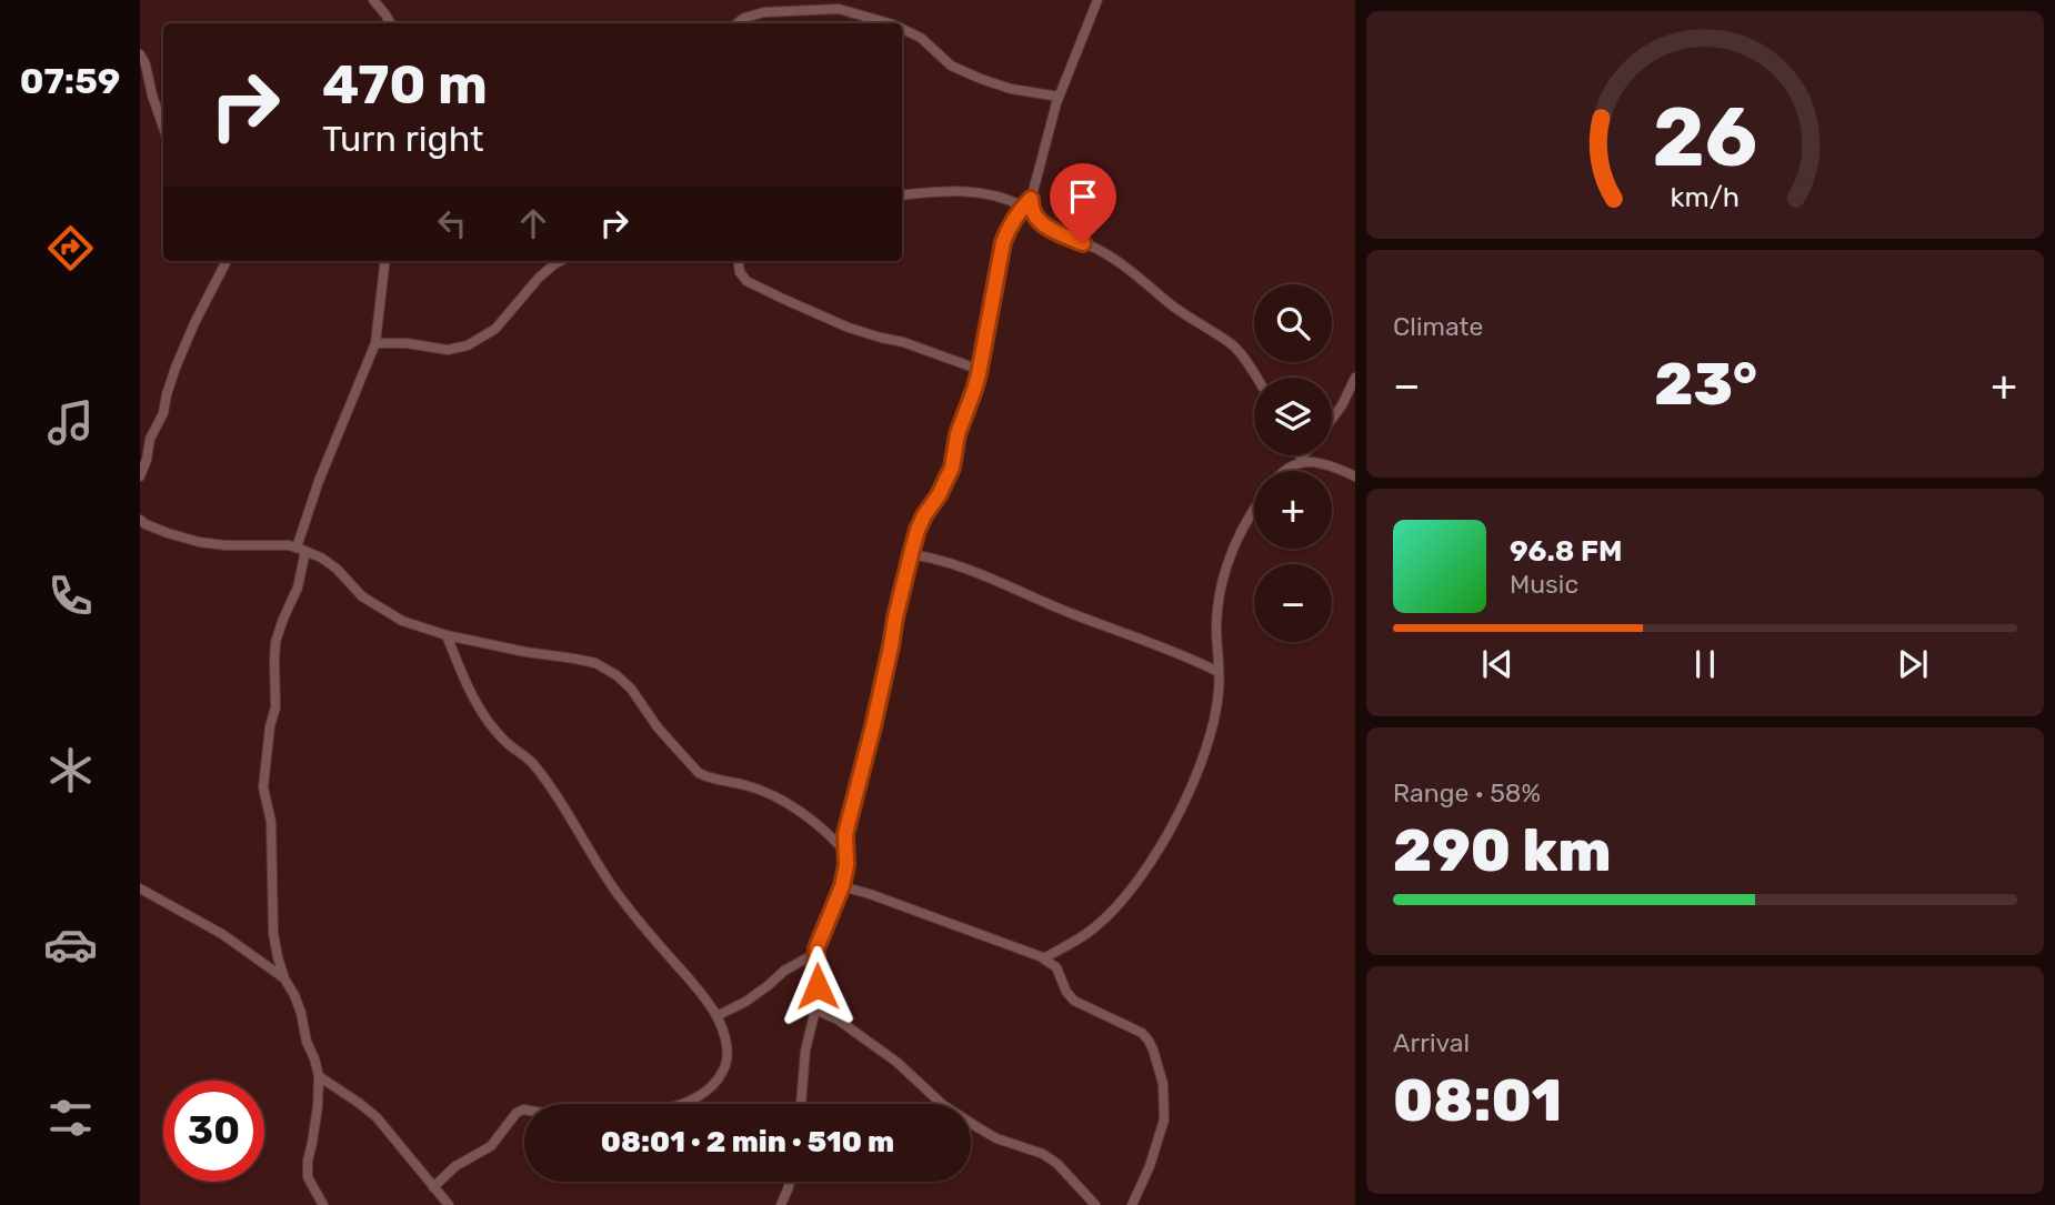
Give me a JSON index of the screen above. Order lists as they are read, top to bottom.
{
  "page": {
    "tabs": "07:59",
    "turn": ["470 m", "Turn right"],
    "tile": [
      "Climate",
      ["Range · 58%", "290 km"],
      ["Arrival", "08:01"]
    ],
    "map_buttons": ["+", "−"],
    "heat": ["−", "23°", "+"],
    "song": ["96.8 FM", "Music"],
    "limit": "30",
    "trip": "08:01 · 2 min · 510 m",
    "gauge": ["26", "km/h"]
  }
}
